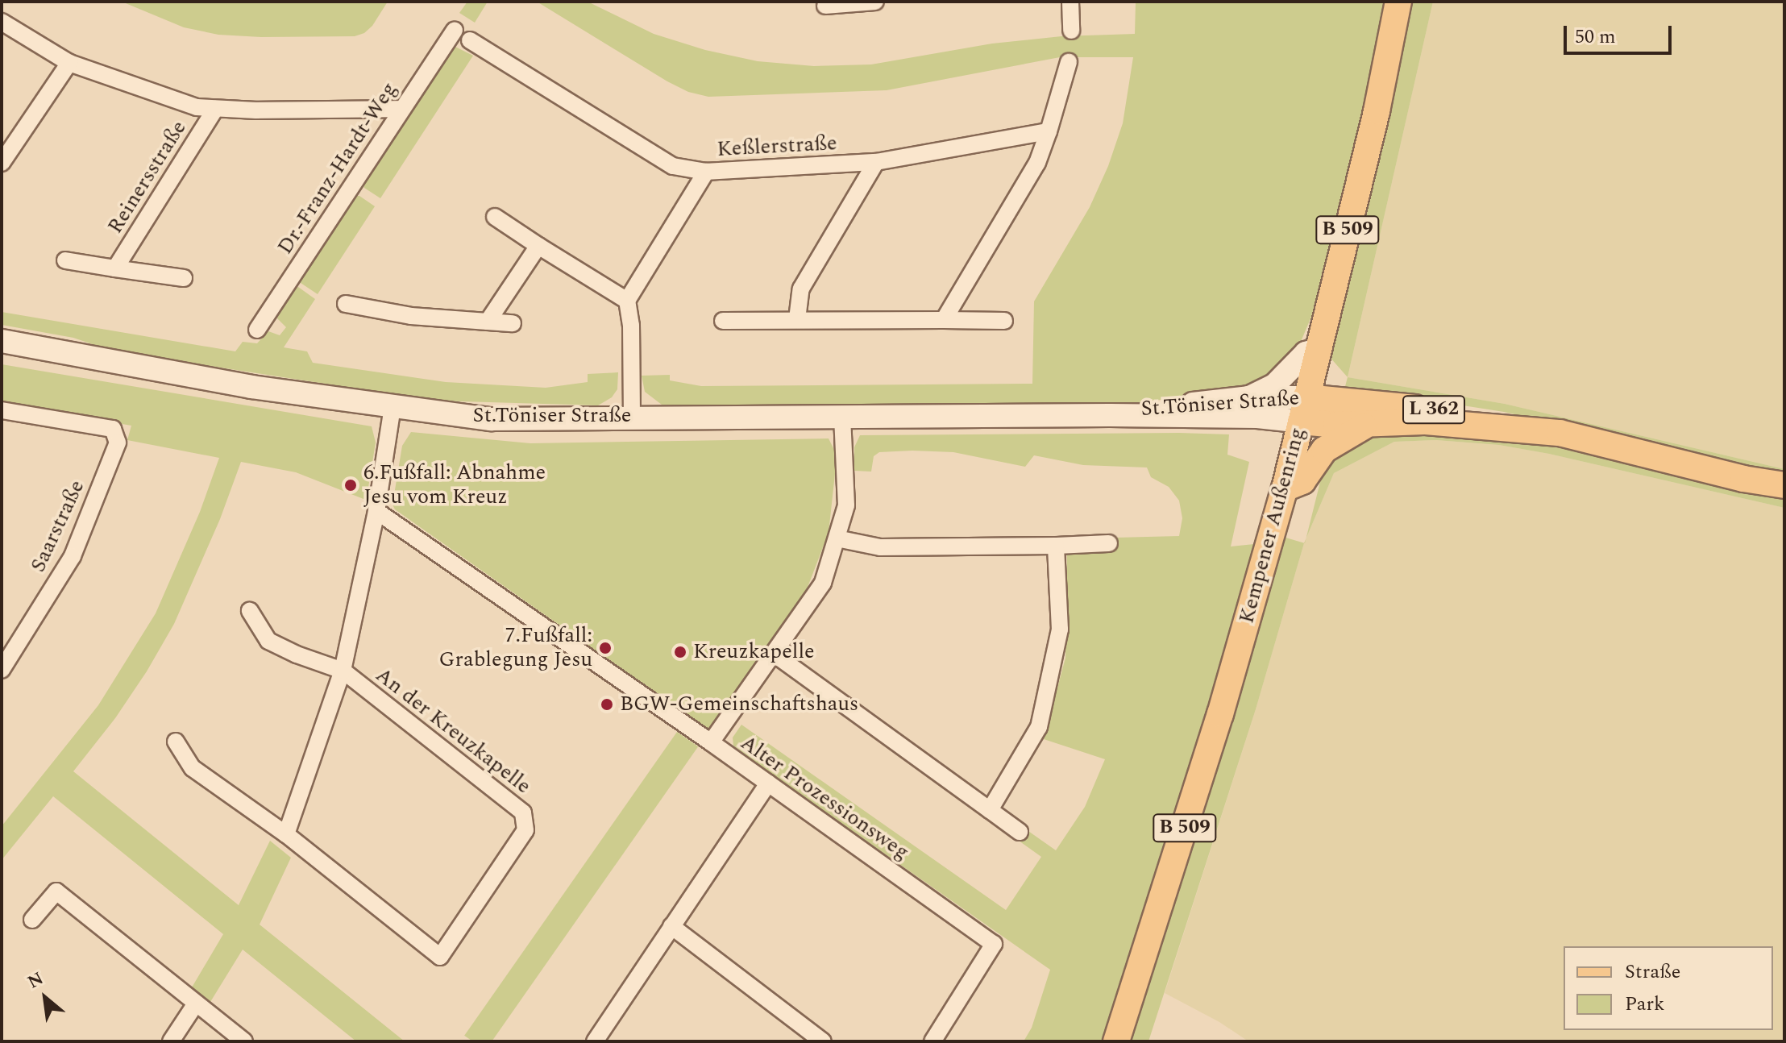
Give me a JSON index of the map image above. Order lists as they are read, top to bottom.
{
  "streets": {
    "main road": [
      "B 509",
      "St.Töniser Straße",
      "L 362",
      "Kempener Außenring"
    ],
    "street": [
      "Keßlerstraße",
      "Dr.-Franz-Hardt-Weg",
      "Reinersstraße",
      "Saarstraße",
      "An der Kreuzkapelle",
      "Alter Prozessionsweg"
    ]
  },
  "crossings": [
    ["St.Töniser Straße", "Kempener Außenring"],
    ["St.Töniser Straße", "An der Kreuzkapelle"],
    ["An der Kreuzkapelle", "Alter Prozessionsweg"]
  ],
  "places": [
    "6.Fußfall: Abnahme Jesu vom Kreuz",
    "7.Fußfall: Grablegung Jesu",
    "Kreuzkapelle",
    "BGW-Gemeinschaftshaus"
  ],
  "legend": ["Straße", "Park"],
  "scale_bar": "50 m",
  "north": "top left"
}
